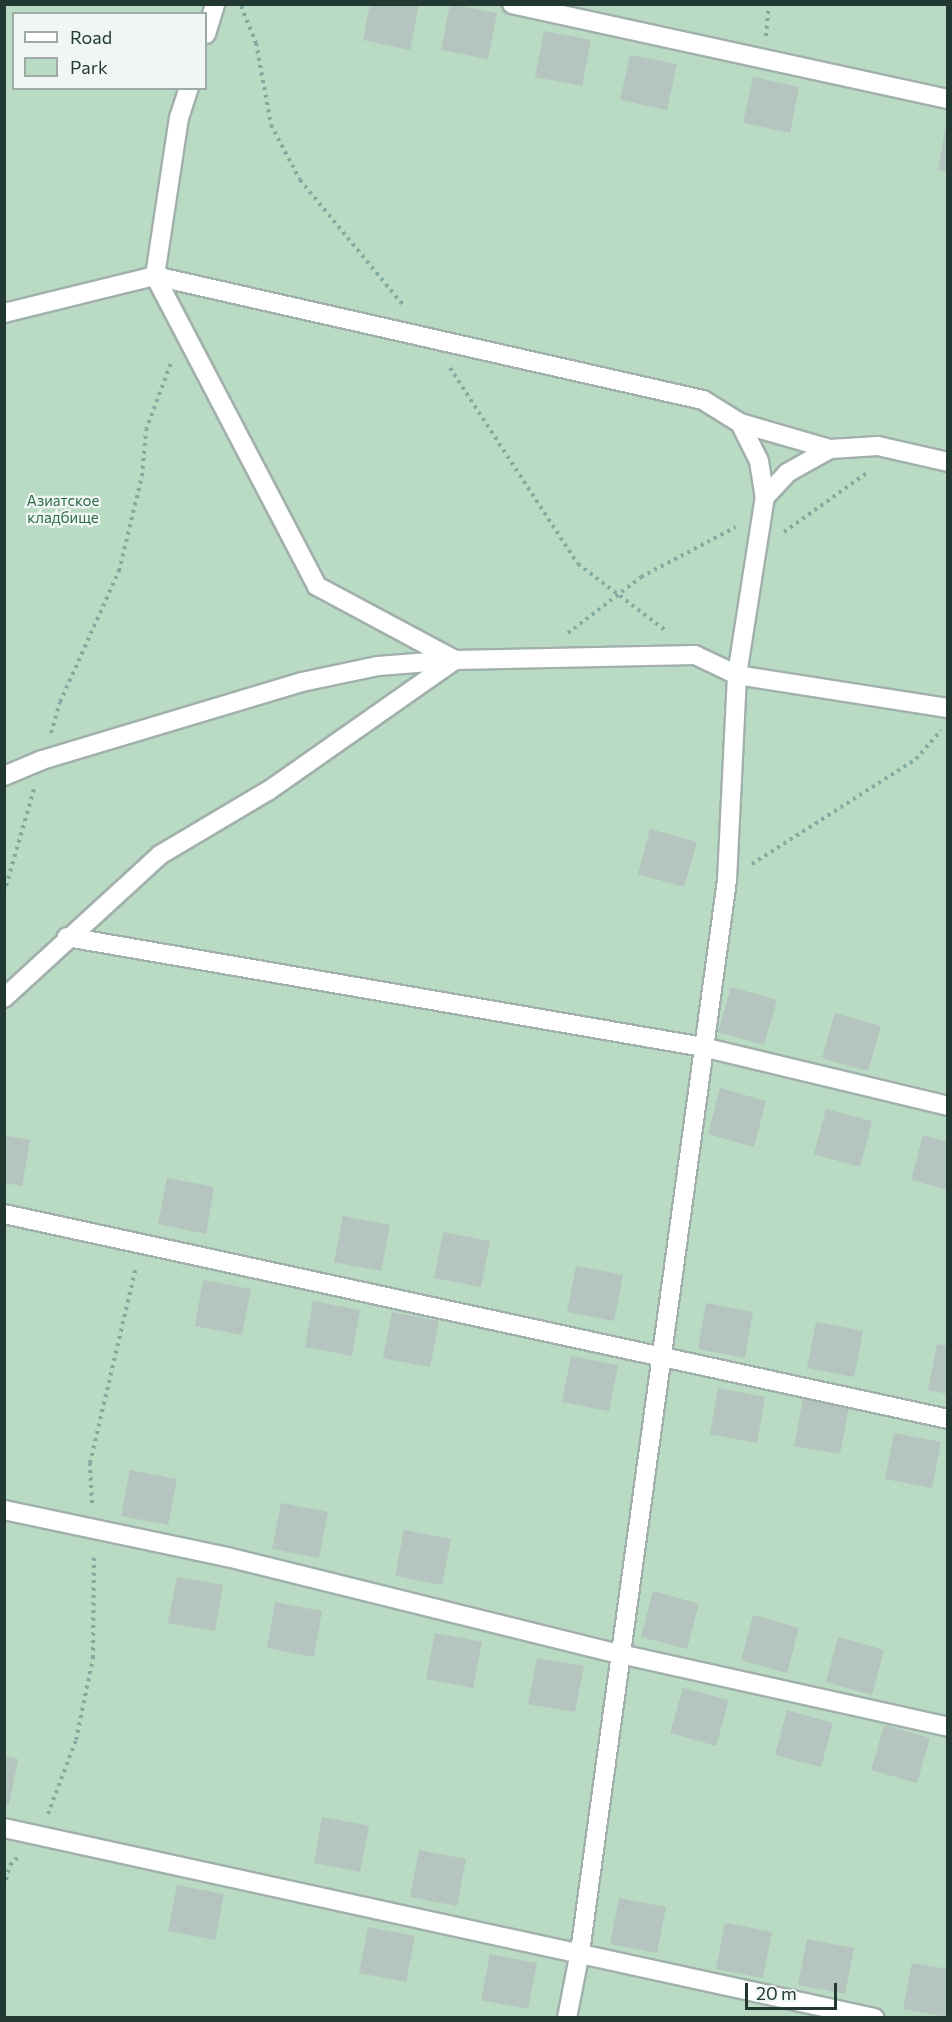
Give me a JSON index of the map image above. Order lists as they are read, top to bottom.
{
  "parks": ["Азиатское кладбище"],
  "legend": ["Road", "Park"],
  "scale_bar": "20 m"
}
